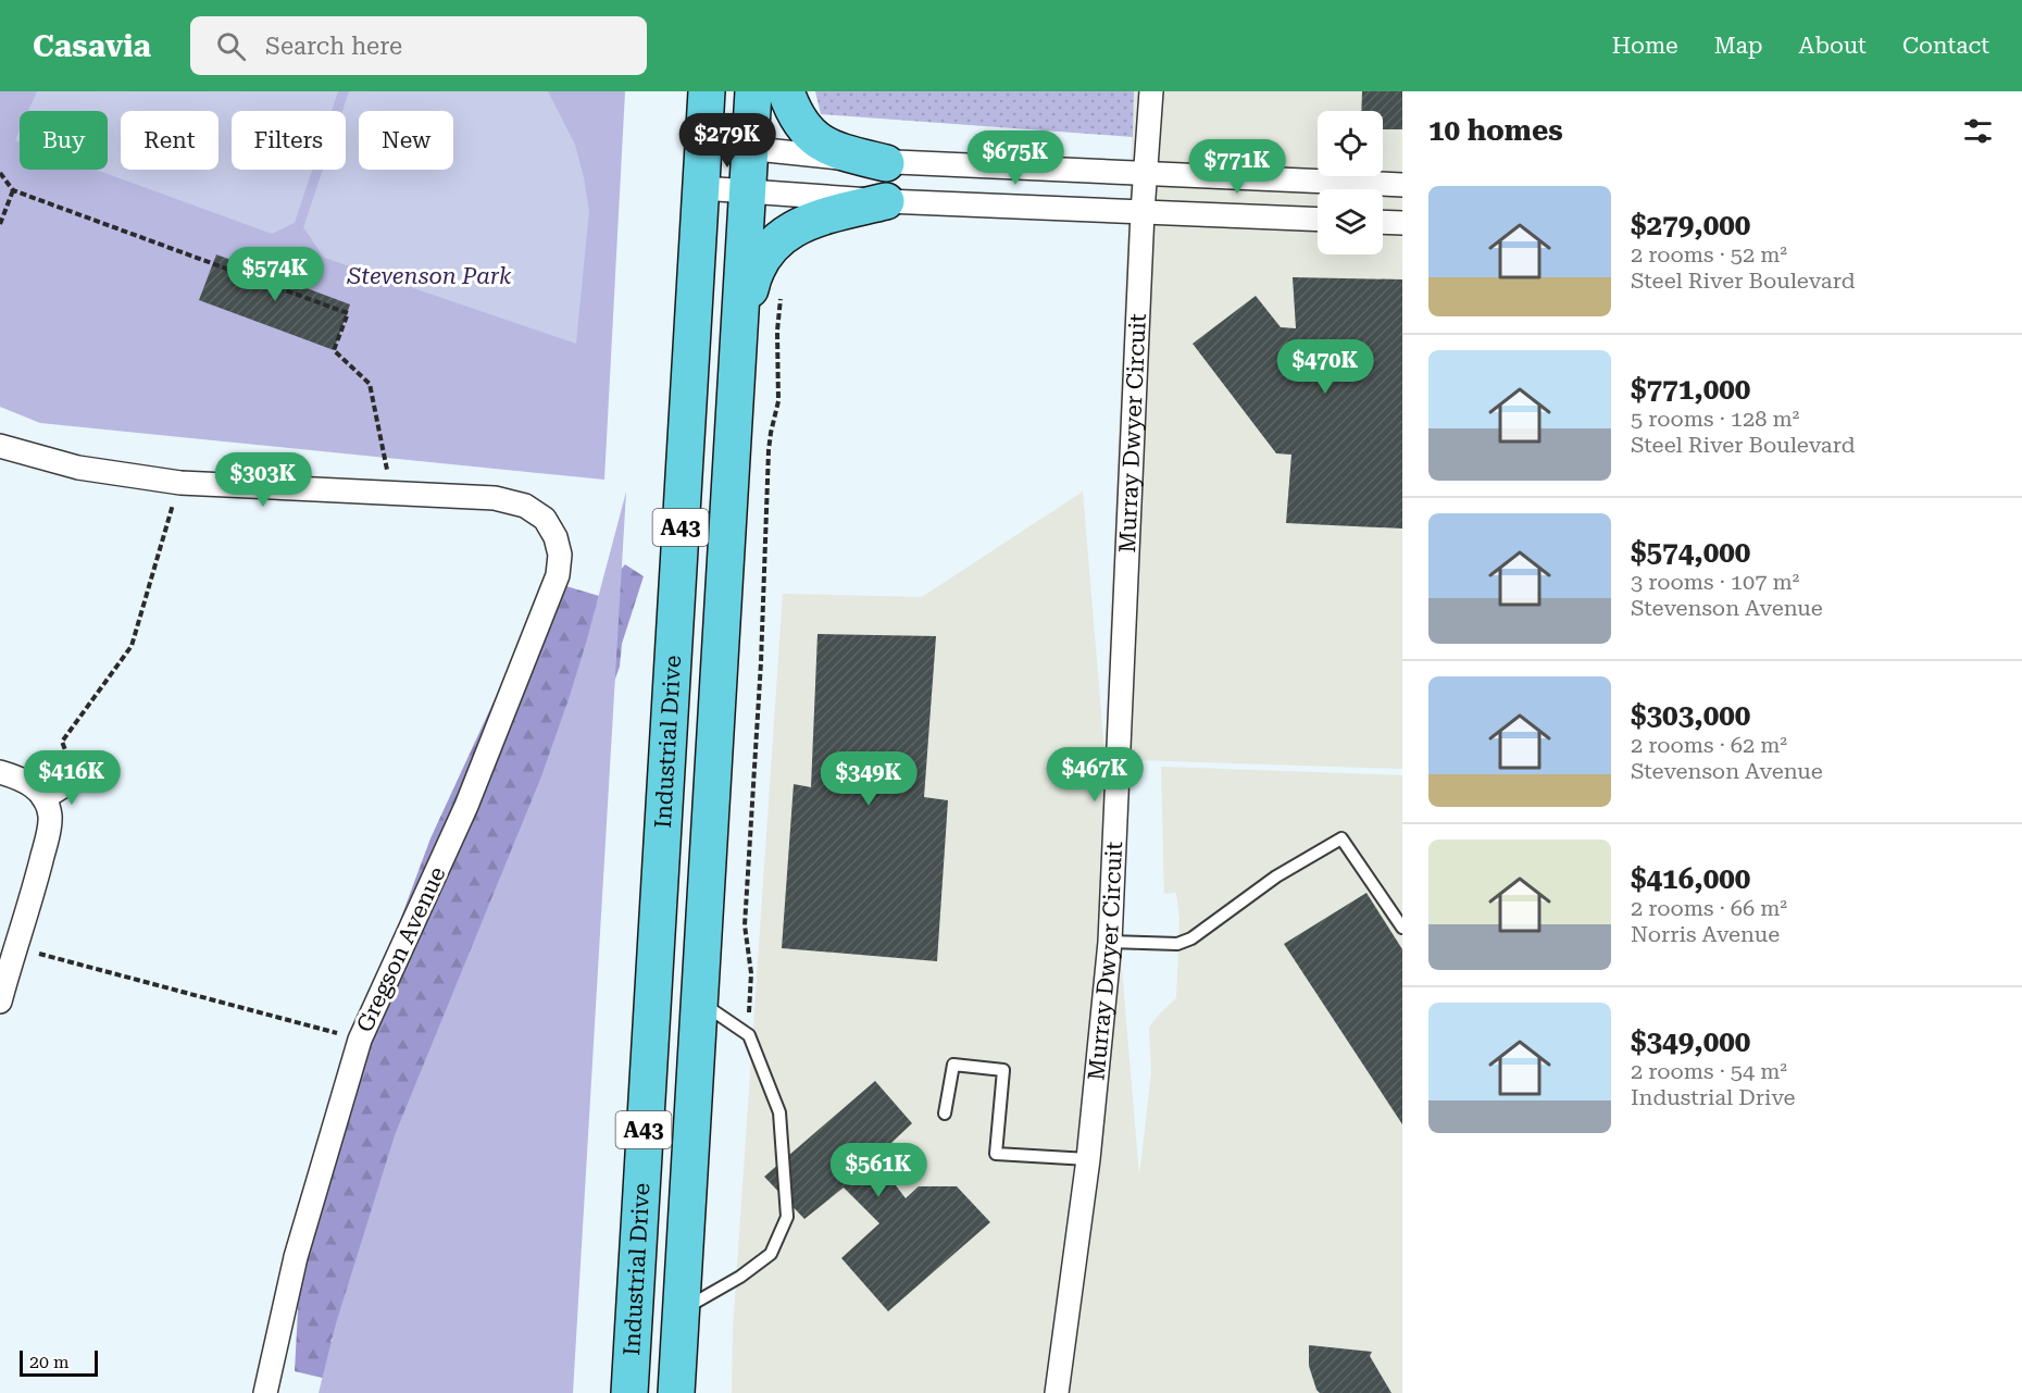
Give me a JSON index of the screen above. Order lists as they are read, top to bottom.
{
  "streets": {
    "highway": ["A43", "Industrial Drive"],
    "street": ["Murray Dwyer Circuit", "Gregson Avenue"]
  },
  "parks": ["Stevenson Park"],
  "scale_bar": "20 m",
  "page": {
    "header": "Casavia",
    "search": "Search here",
    "nav": [
      "Home",
      "Map",
      "About",
      "Contact"
    ],
    "heading": "10 homes",
    "chip": [
      "Buy",
      "Rent",
      "Filters",
      "New"
    ],
    "price": [
      "$279K",
      "$675K",
      "$771K",
      "$574K",
      "$470K",
      "$303K",
      "$467K",
      "$416K",
      "$349K",
      "$561K"
    ],
    "list": [
      {
        "name": "$279,000",
        "note": "2 rooms · 52 m² · Steel River Boulevard"
      },
      {
        "name": "$771,000",
        "note": "5 rooms · 128 m² · Steel River Boulevard"
      },
      {
        "name": "$574,000",
        "note": "3 rooms · 107 m² · Stevenson Avenue"
      },
      {
        "name": "$303,000",
        "note": "2 rooms · 62 m² · Stevenson Avenue"
      },
      {
        "name": "$416,000",
        "note": "2 rooms · 66 m² · Norris Avenue"
      },
      {
        "name": "$349,000",
        "note": "2 rooms · 54 m² · Industrial Drive"
      }
    ],
    "scale": "20 m"
  }
}
